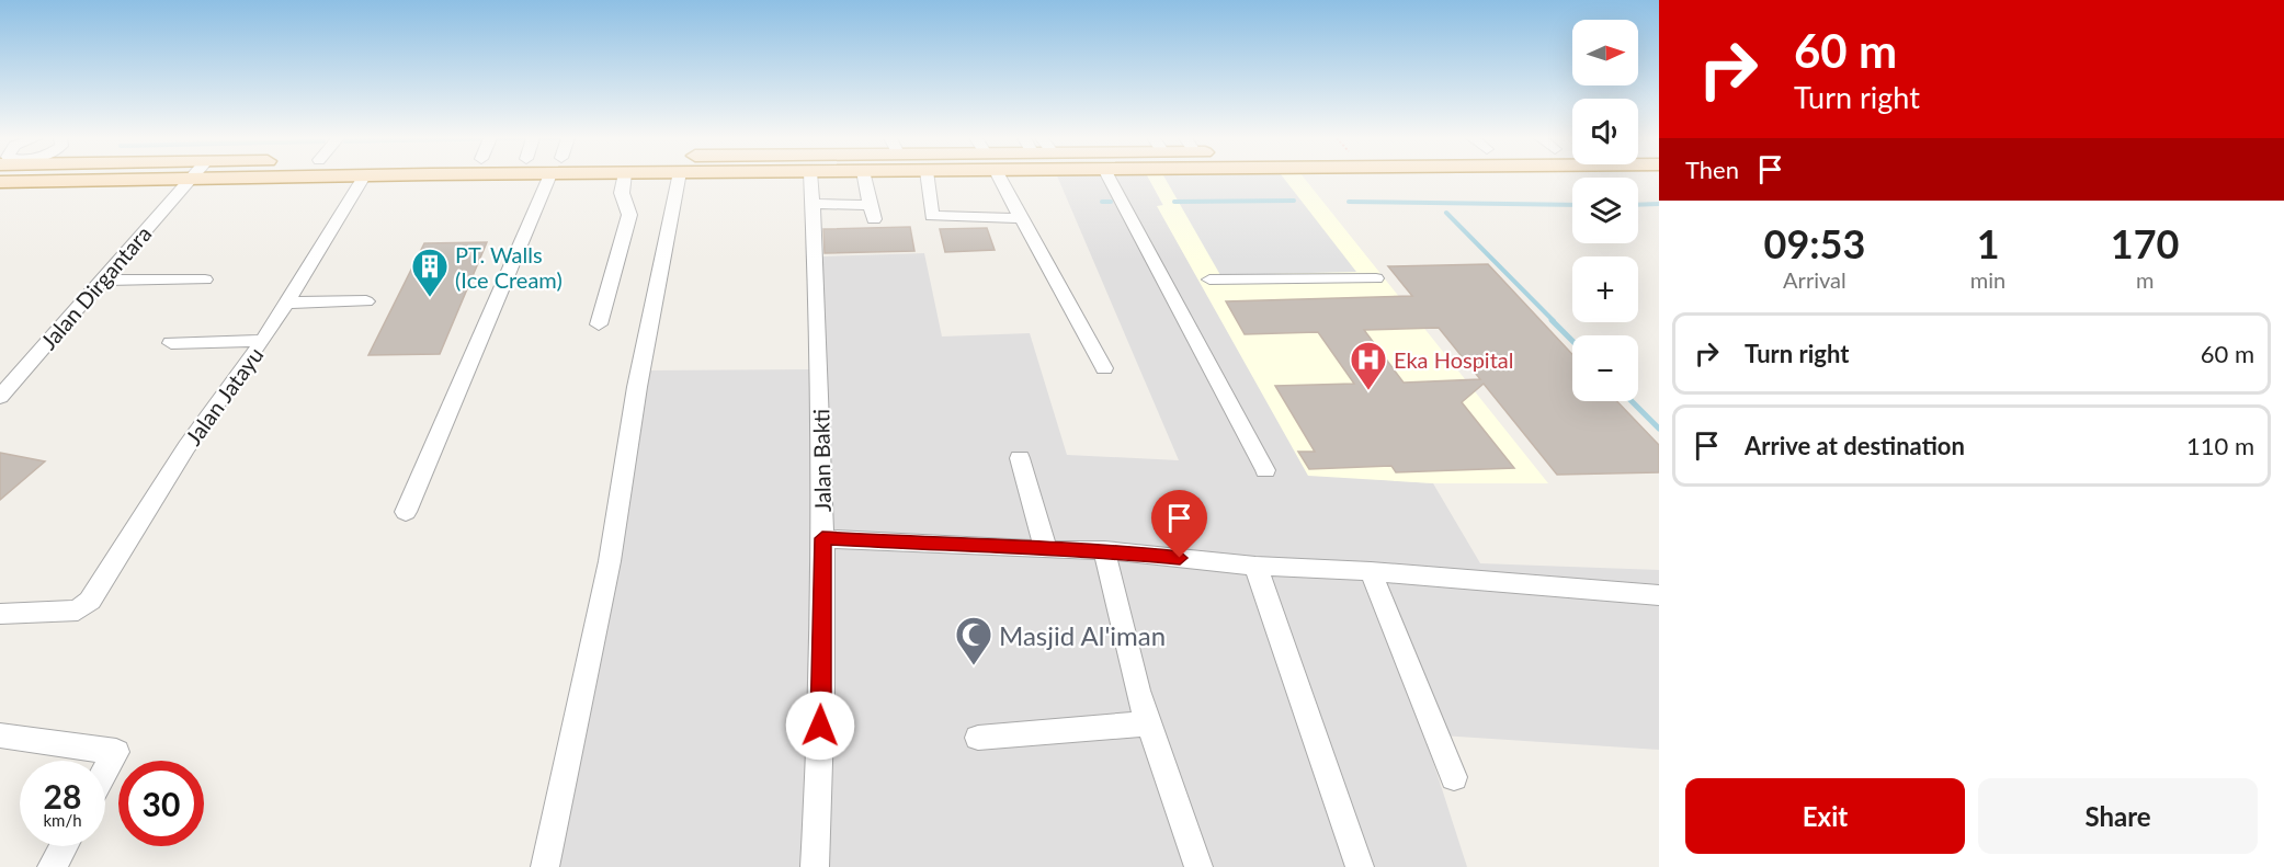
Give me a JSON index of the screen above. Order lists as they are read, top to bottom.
{
  "streets": {
    "street": ["Jalan Dirgantara", "Jalan Jatayu", "Jalan Bakti"]
  },
  "places": {
    "building": ["PT. Walls (Ice Cream)"],
    "hospital": ["Eka Hospital"],
    "mosque": ["Masjid Al'iman"]
  },
  "north": "right",
  "page": {
    "turn": ["60 m", "Turn right"],
    "map_buttons": ["+", "−"],
    "then": "Then",
    "eta": [
      "09:53",
      "Arrival",
      "1",
      "min",
      "170",
      "m"
    ],
    "list": [
      {
        "name": "Turn right",
        "value": "60 m"
      },
      {
        "name": "Arrive at destination",
        "value": "110 m"
      }
    ],
    "speed": "28 km/h",
    "limit": "30",
    "buttons": ["Exit", "Share"]
  }
}
